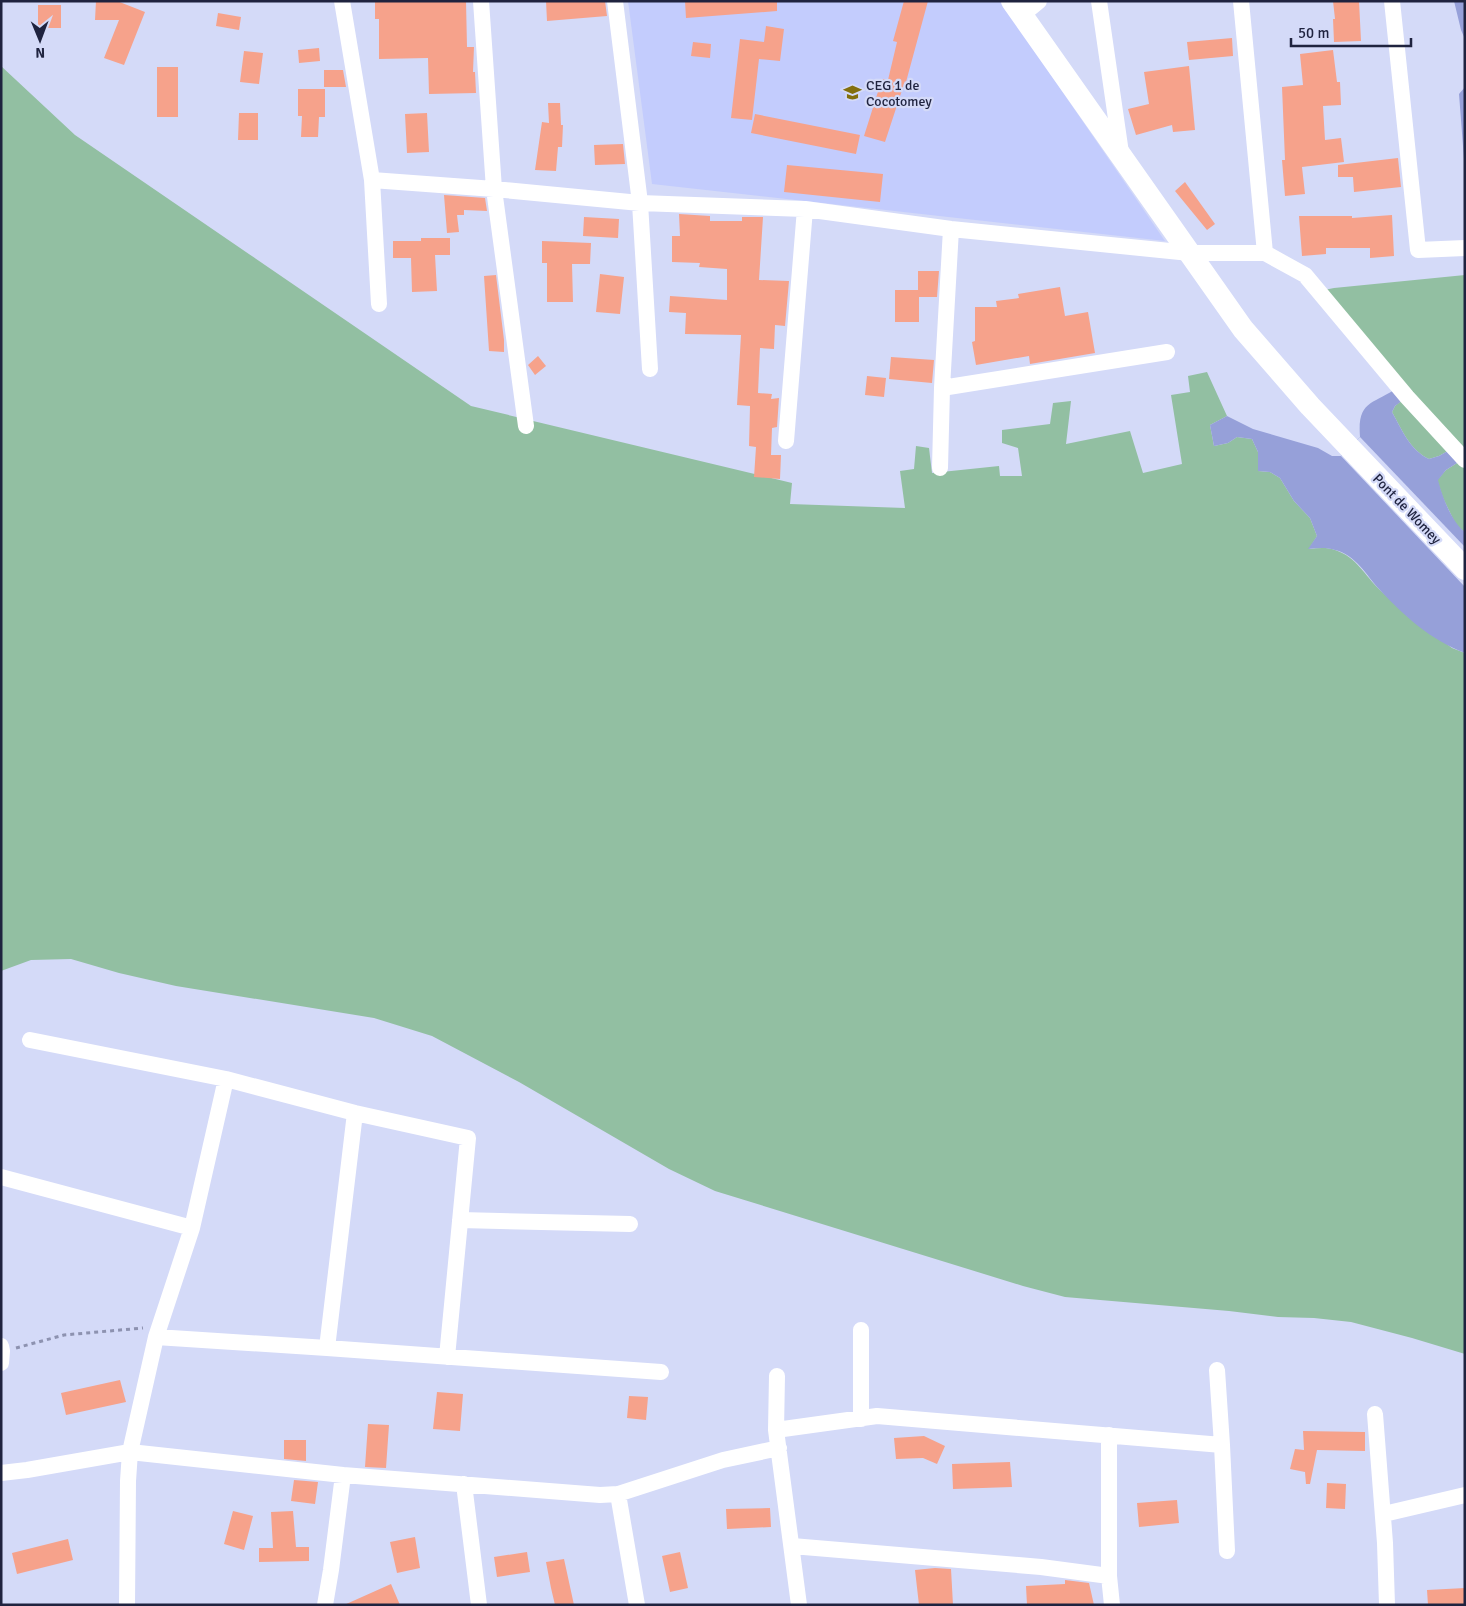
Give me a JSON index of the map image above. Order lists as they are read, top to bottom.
{
  "streets": {
    "main road": ["Pont de Womey"]
  },
  "places": {
    "school or university": ["CEG 1 de Cocotomey"]
  },
  "scale_bar": "50 m",
  "north": "bottom"
}
